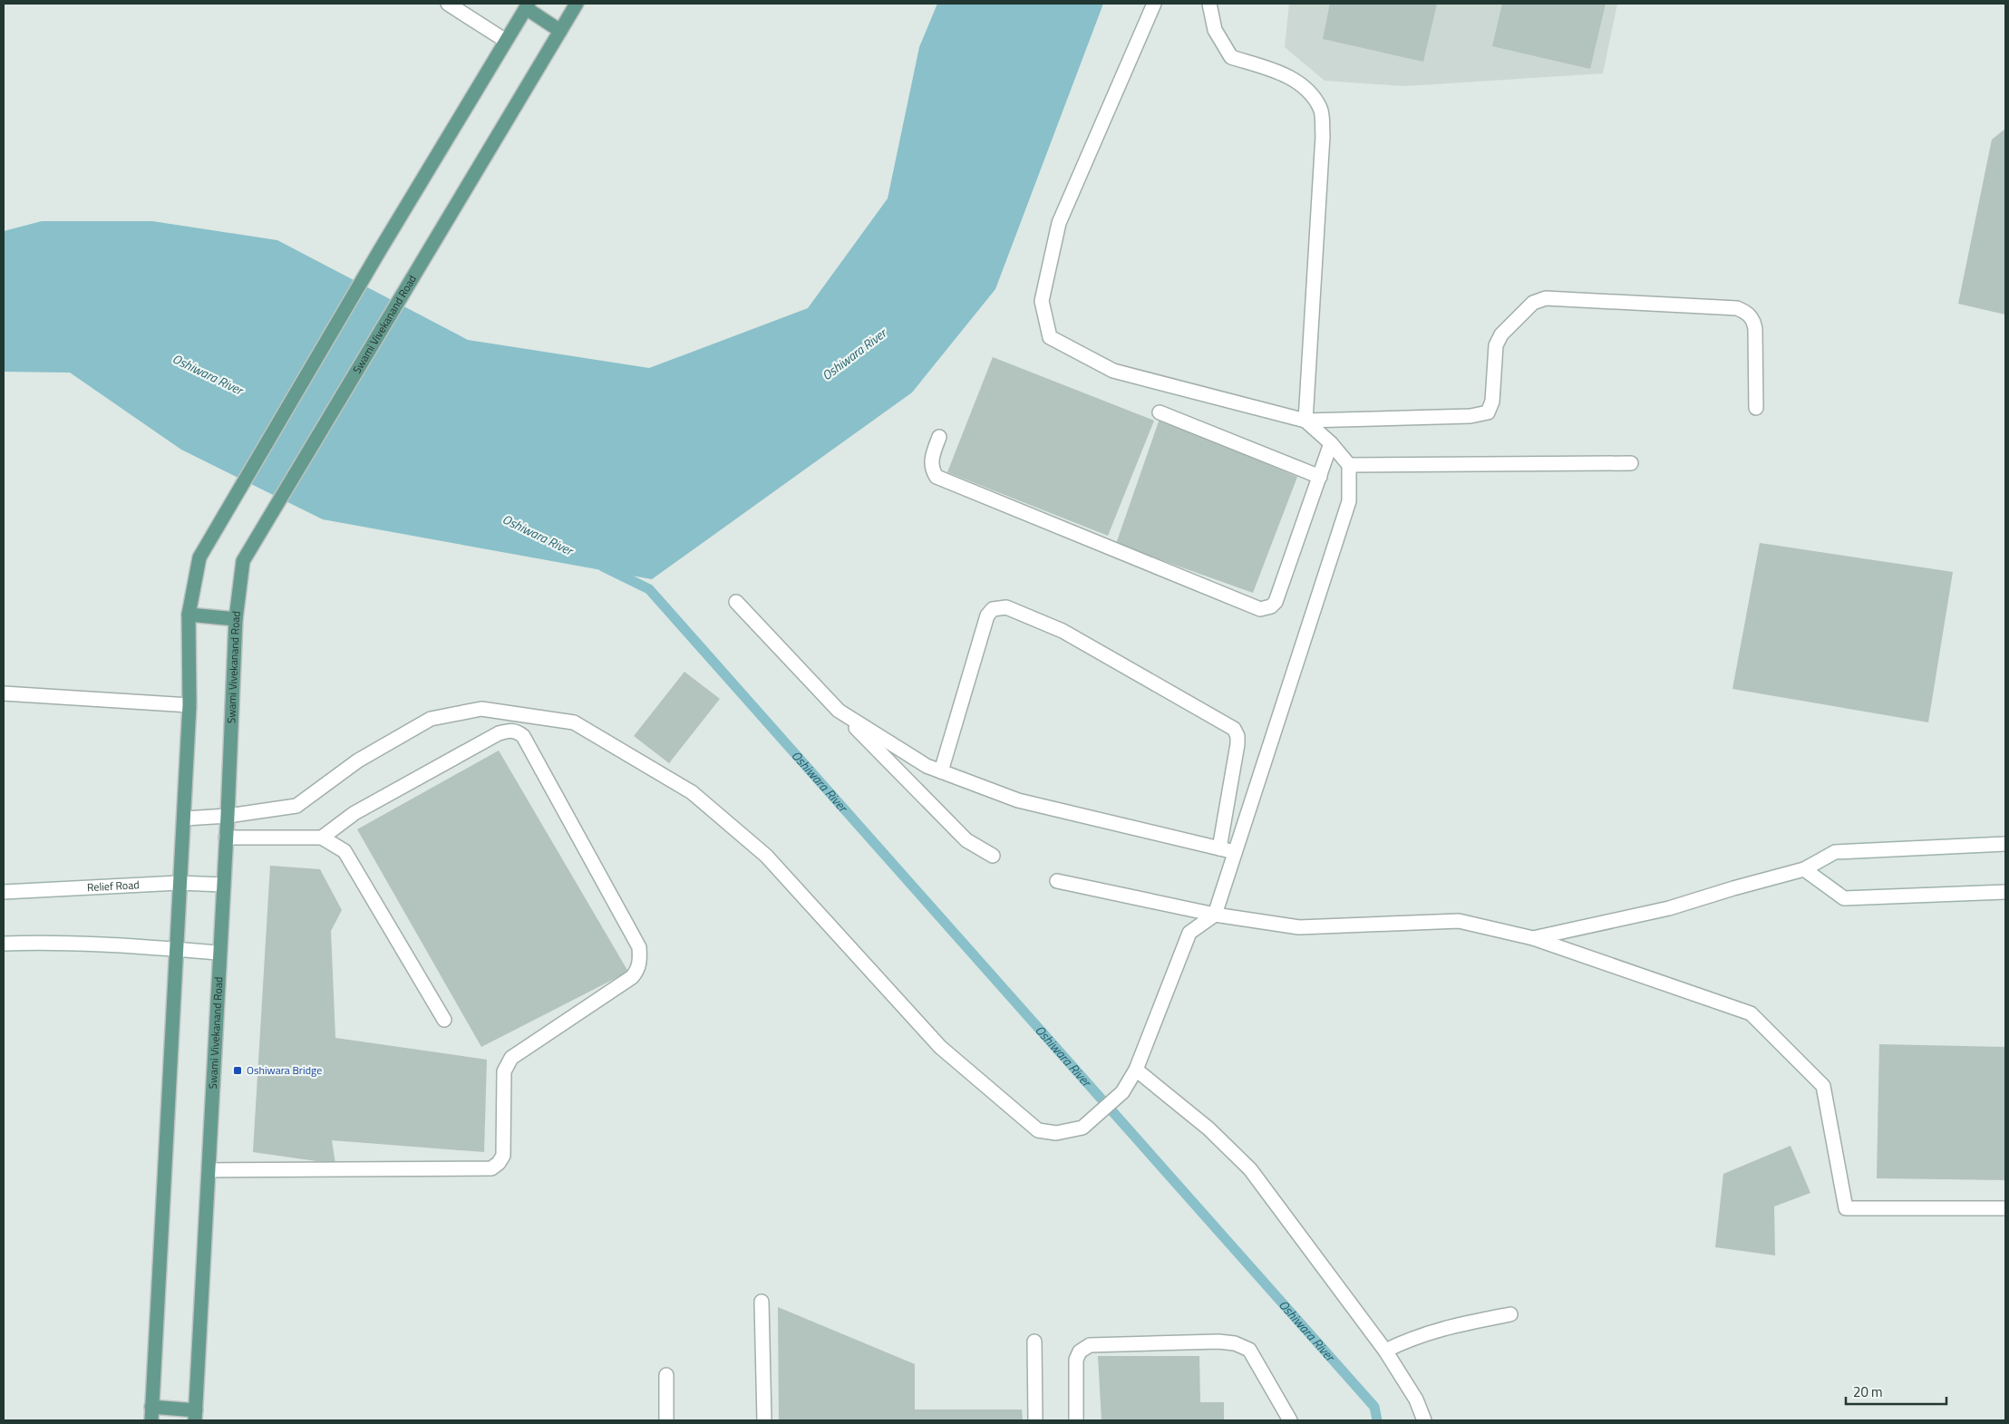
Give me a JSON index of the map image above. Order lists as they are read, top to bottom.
{
  "streets": {
    "main road": ["Swami Vivekanand Road"],
    "street": ["Relief Road"]
  },
  "crossings": [
    ["Swami Vivekanand Road", "Relief Road"]
  ],
  "water": ["Oshiwara River"],
  "places": {
    "transit": ["Oshiwara Bridge"]
  },
  "scale_bar": "20 m"
}
